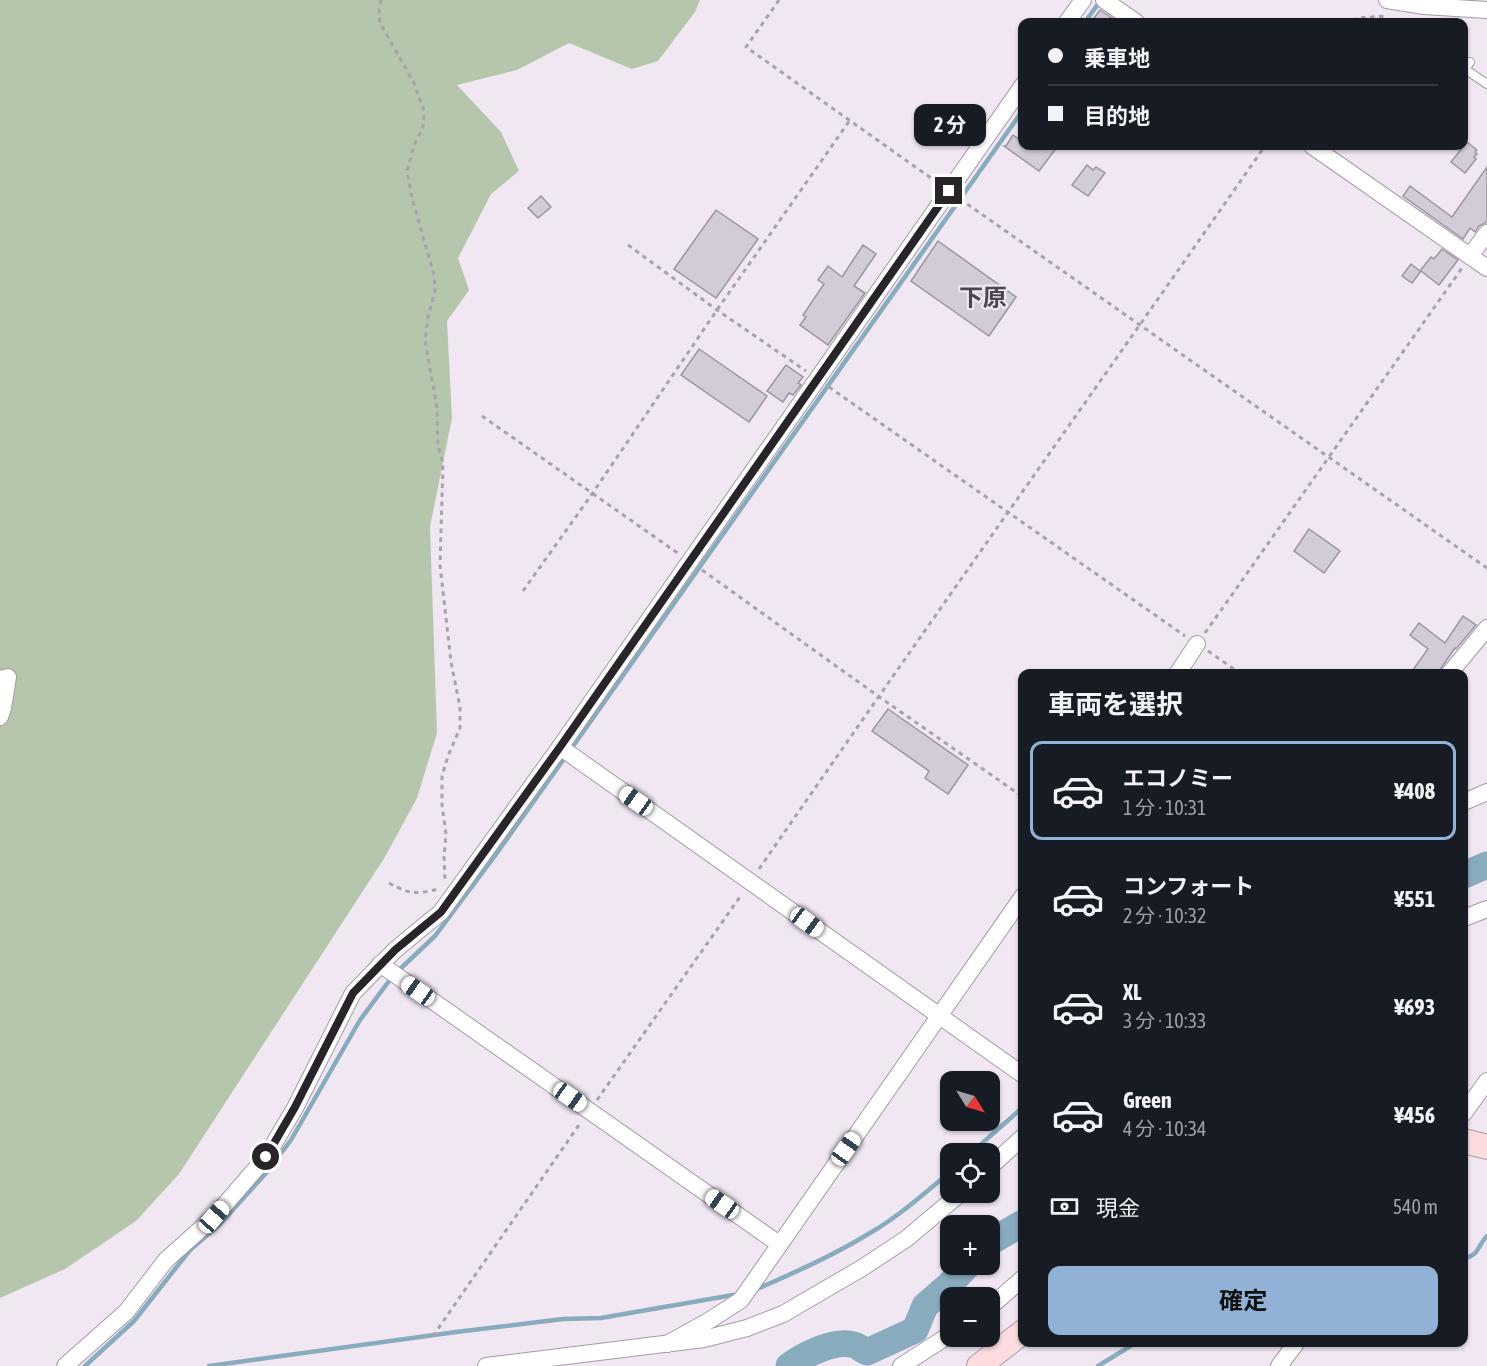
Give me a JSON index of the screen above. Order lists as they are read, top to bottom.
{
  "districts": ["下原"],
  "north": "bottom right",
  "page": {
    "banner": ["乗車地", "目的地"],
    "bubble": "2 分",
    "heading": "車両を選択",
    "list": [
      {
        "name": "エコノミー",
        "note": "1 分 · 10:31",
        "value": "¥408"
      },
      {
        "name": "コンフォート",
        "note": "2 分 · 10:32",
        "value": "¥551"
      },
      {
        "name": "XL",
        "note": "3 分 · 10:33",
        "value": "¥693"
      },
      {
        "name": "Green",
        "note": "4 分 · 10:34",
        "value": "¥456"
      }
    ],
    "map_buttons": ["+", "−"],
    "pay": ["現金", "540 m"],
    "buttons": "確定"
  }
}
